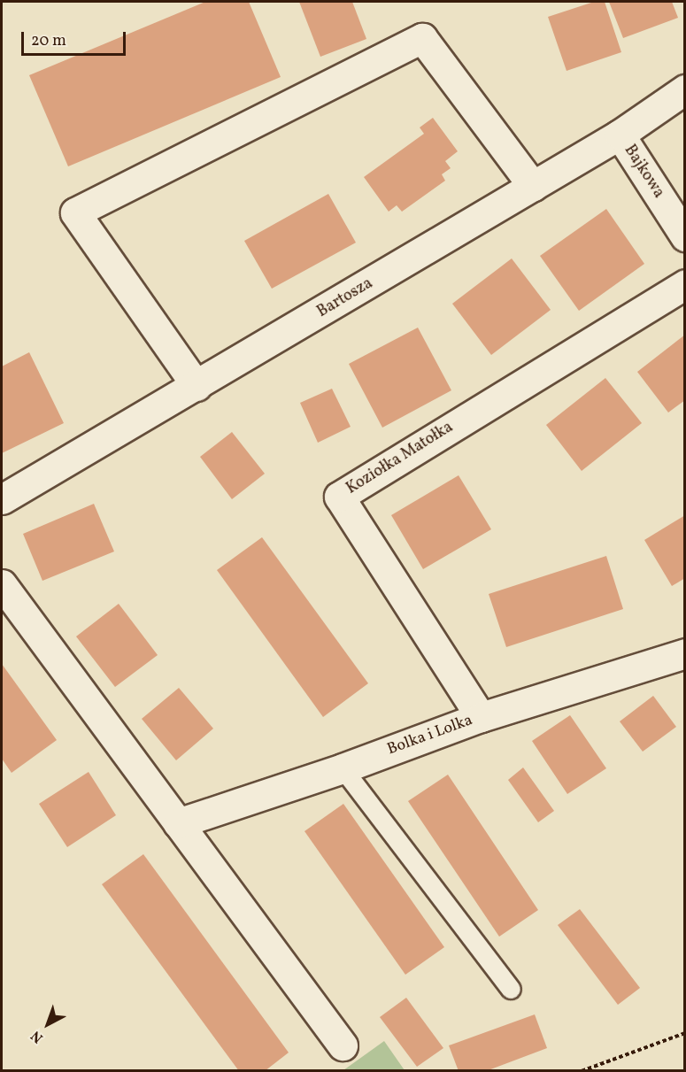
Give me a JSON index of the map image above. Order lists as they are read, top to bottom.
{
  "streets": {
    "street": [
      "Bajkowa",
      "Bartosza",
      "Koziołka Matołka",
      "Bolka i Lolka"
    ]
  },
  "crossings": [
    ["Bajkowa", "Bartosza"],
    ["Koziołka Matołka", "Bolka i Lolka"]
  ],
  "scale_bar": "20 m",
  "north": "bottom left"
}
